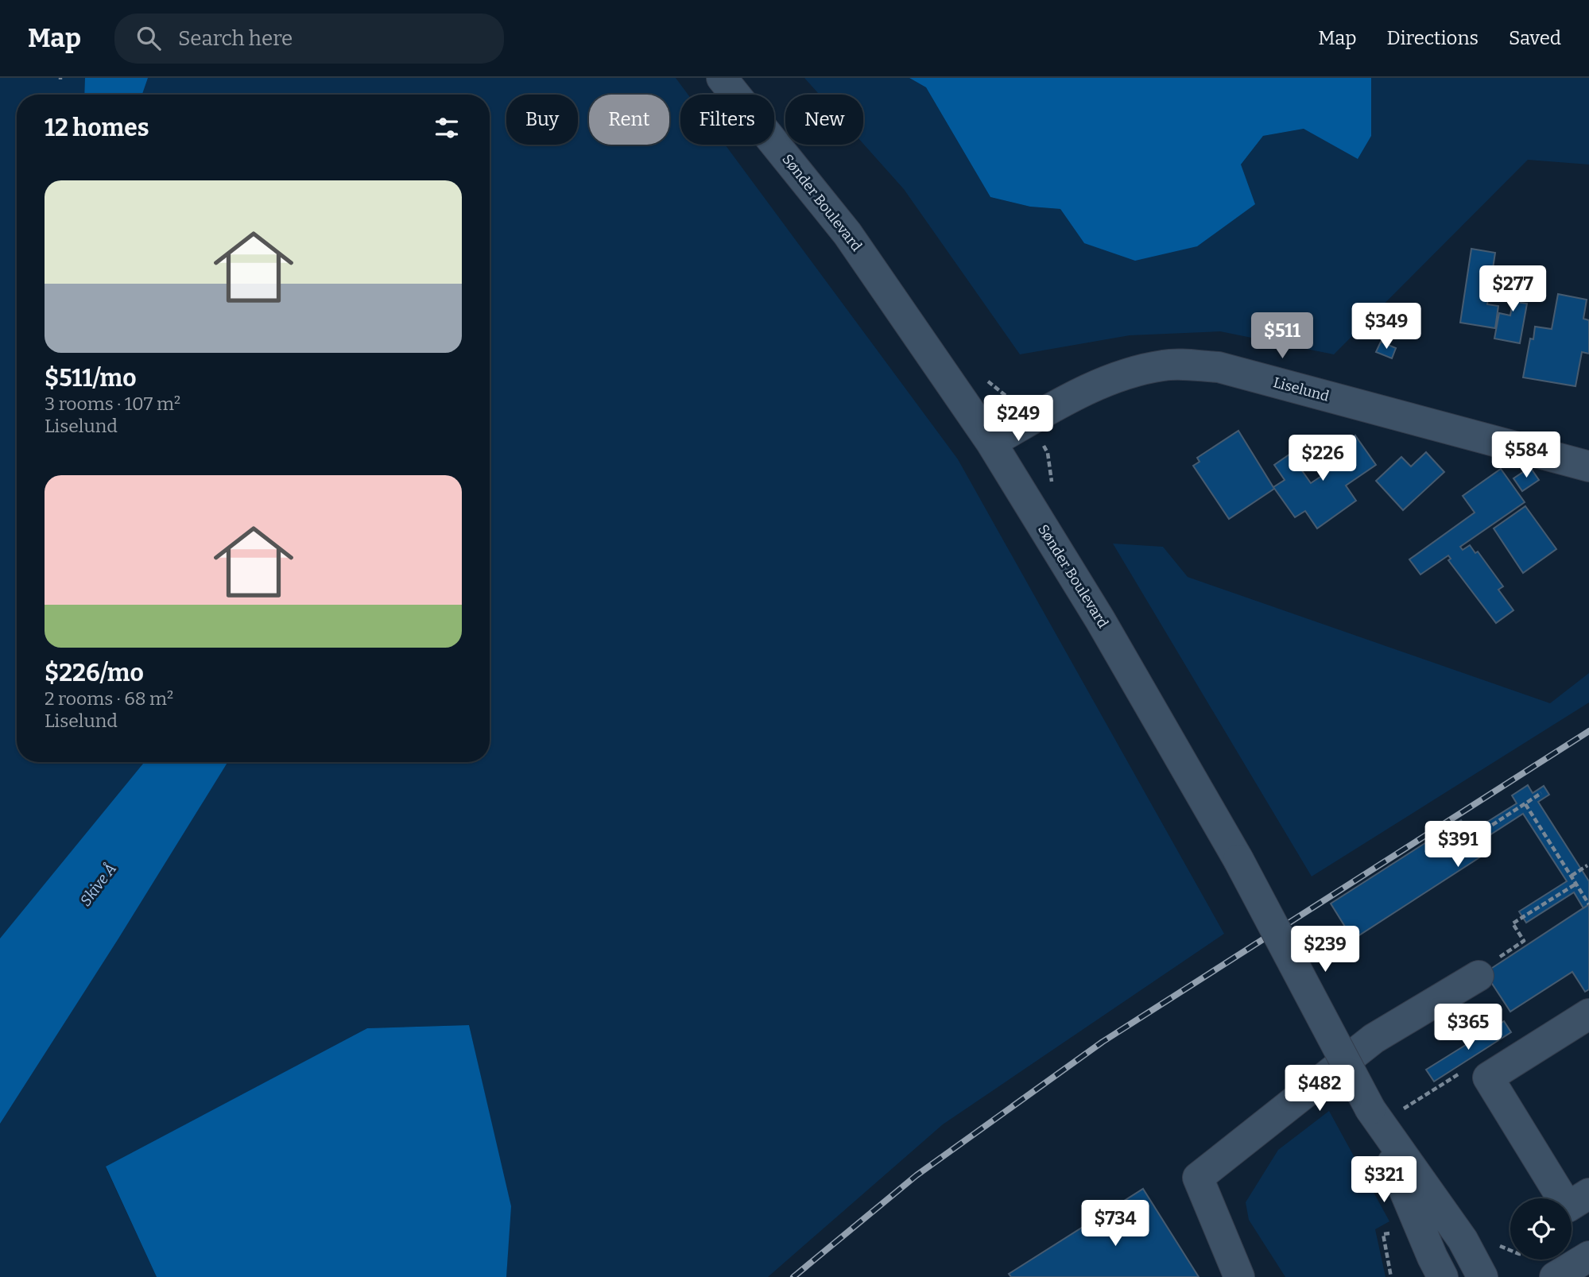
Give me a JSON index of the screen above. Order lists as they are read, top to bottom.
{
  "streets": {
    "street": ["Sønder Boulevard", "Liselund"]
  },
  "crossings": [
    ["Sønder Boulevard", "Liselund"]
  ],
  "water": ["Skive Å"],
  "page": {
    "header": "Map",
    "search": "Search here",
    "nav": ["Map", "Directions", "Saved"],
    "chip": [
      "Buy",
      "Rent",
      "Filters",
      "New"
    ],
    "heading": "12 homes",
    "list": [
      {
        "name": "$511/mo",
        "note": "3 rooms · 107 m² · Liselund"
      },
      {
        "name": "$226/mo",
        "note": "2 rooms · 68 m² · Liselund"
      }
    ],
    "price": [
      "$277",
      "$349",
      "$511",
      "$249",
      "$584",
      "$226",
      "$391",
      "$239",
      "$365",
      "$482",
      "$321",
      "$734"
    ]
  }
}
